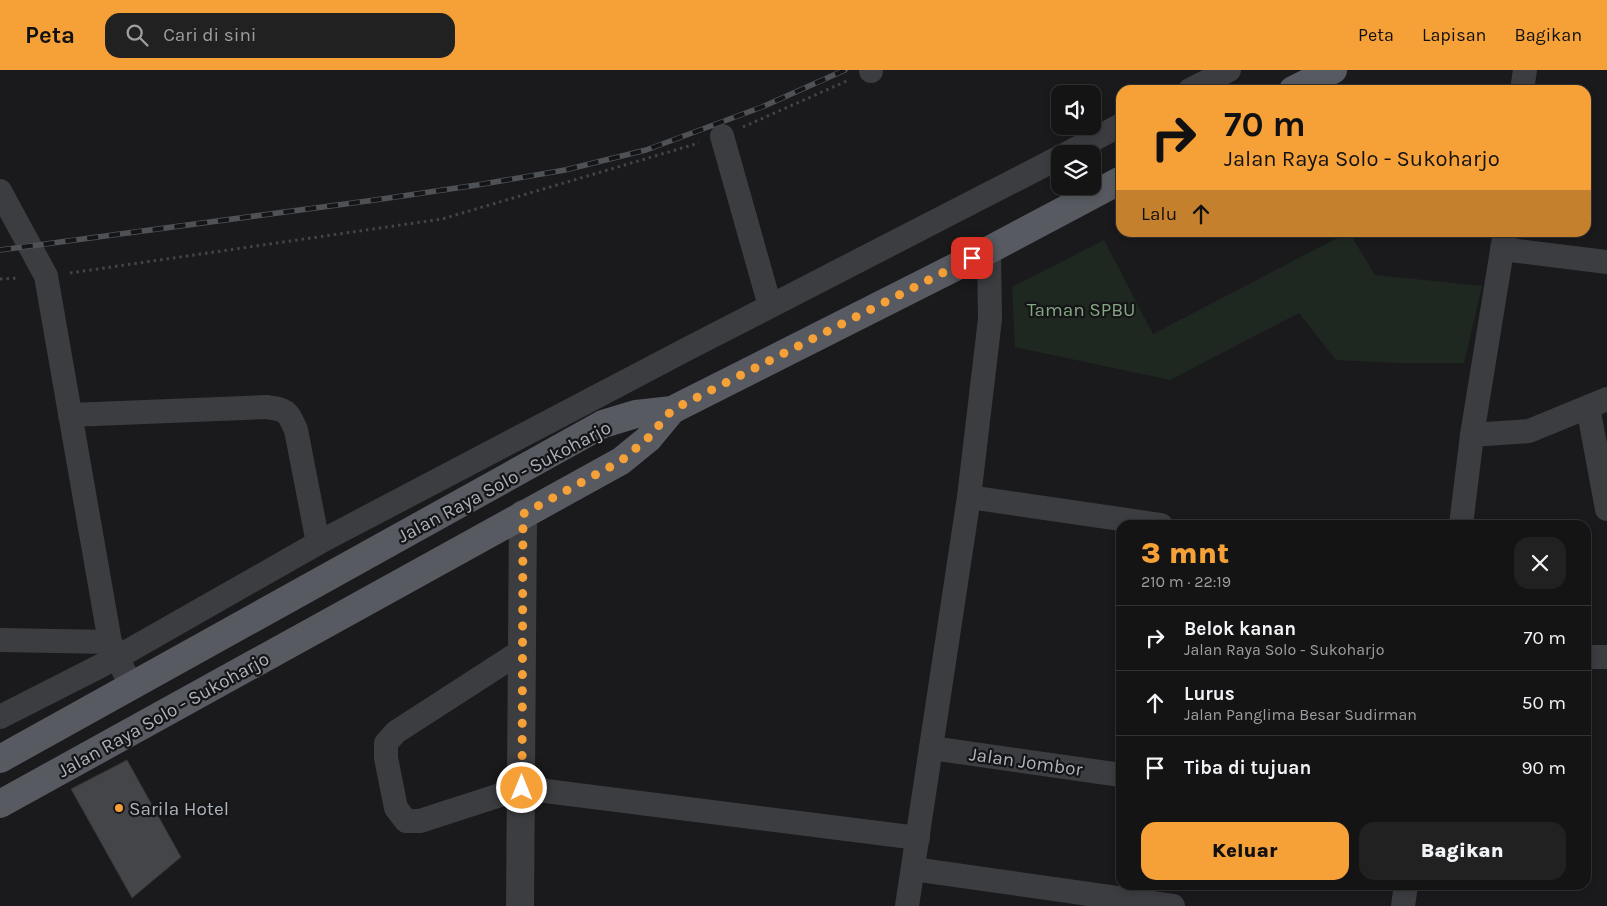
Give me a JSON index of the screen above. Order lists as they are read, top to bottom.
{
  "streets": {
    "main road": ["Jalan Raya Solo - Sukoharjo"],
    "street": ["Jalan Jombor"]
  },
  "parks": ["Taman SPBU"],
  "places": ["Sarila Hotel"],
  "page": {
    "header": "Peta",
    "search": "Cari di sini",
    "nav": ["Peta", "Lapisan", "Bagikan"],
    "turn": ["70 m", "Jalan Raya Solo - Sukoharjo"],
    "then": "Lalu",
    "heading": ["3 mnt", "210 m · 22:19"],
    "list": [
      {
        "name": "Belok kanan",
        "note": "Jalan Raya Solo - Sukoharjo",
        "value": "70 m"
      },
      {
        "name": "Lurus",
        "note": "Jalan Panglima Besar Sudirman",
        "value": "50 m"
      },
      {
        "name": "Tiba di tujuan",
        "value": "90 m"
      }
    ],
    "buttons": ["Keluar", "Bagikan"]
  }
}
